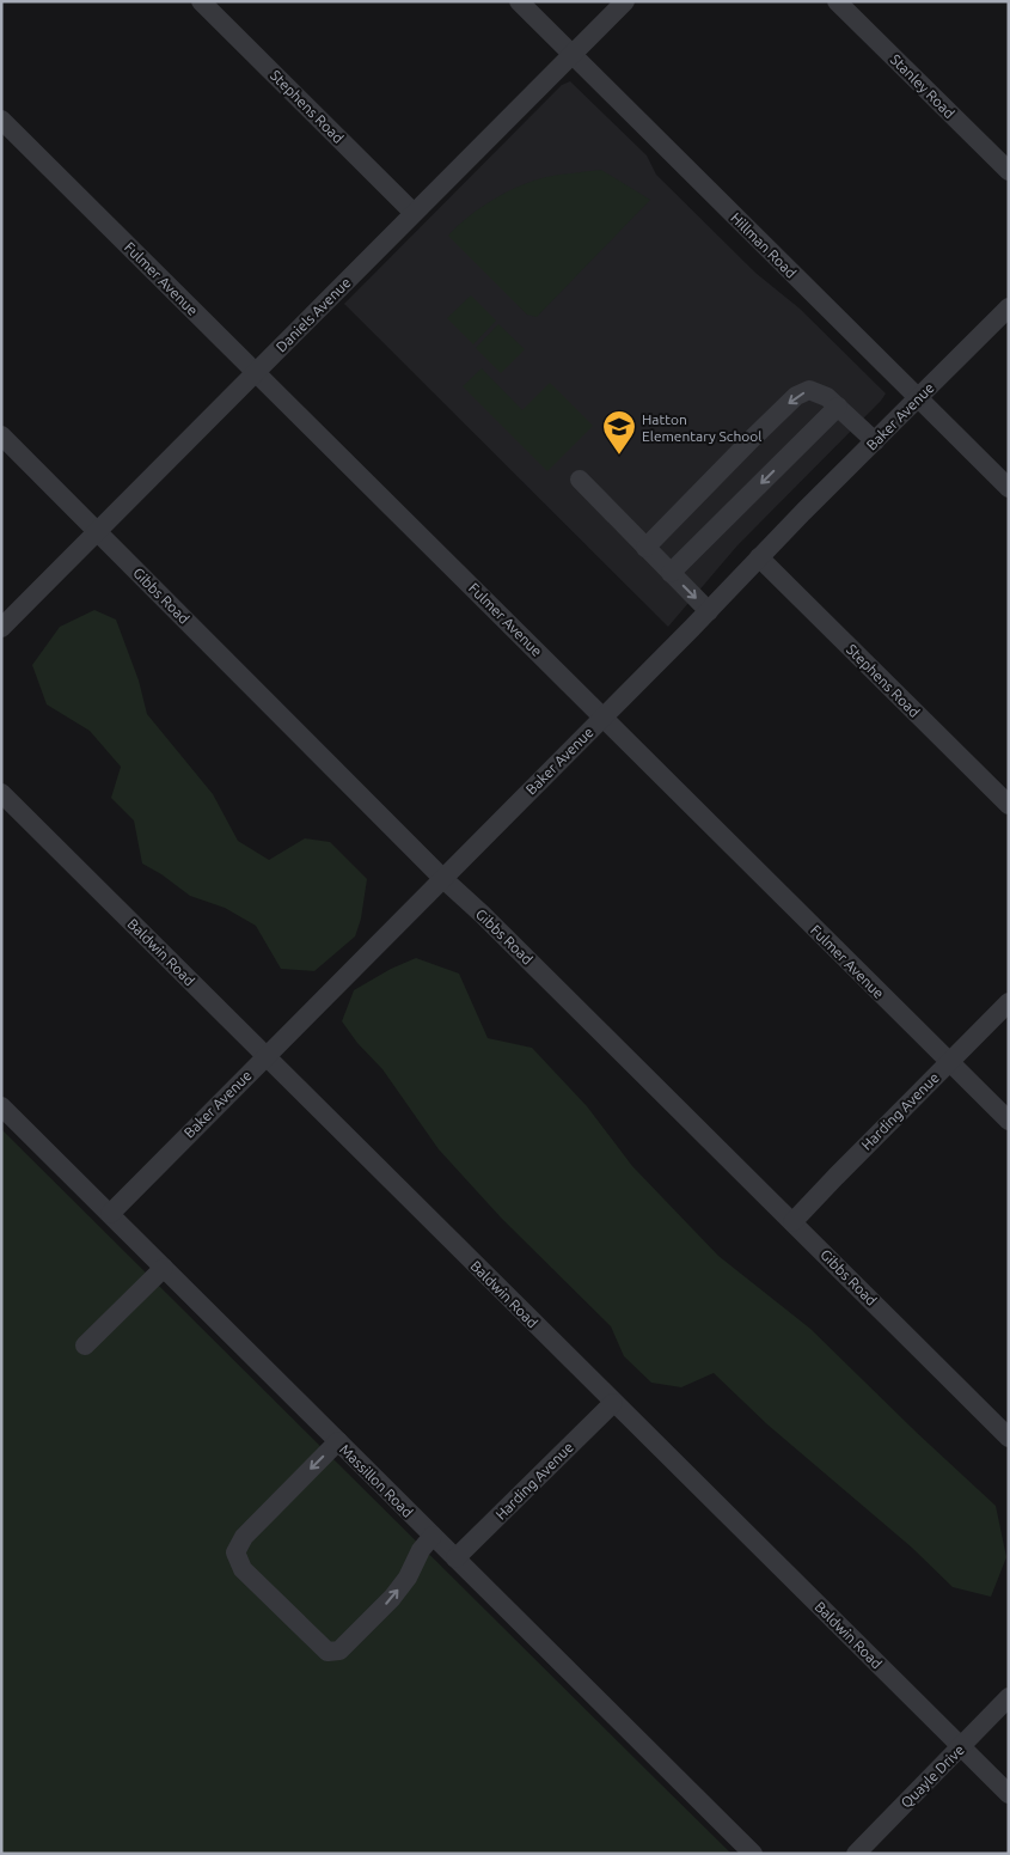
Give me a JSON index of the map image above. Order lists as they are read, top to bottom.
{
  "streets": {
    "street": [
      "Stanley Road",
      "Stephens Road",
      "Hillman Road",
      "Fulmer Avenue",
      "Daniels Avenue",
      "Baker Avenue",
      "Gibbs Road",
      "Baldwin Road",
      "Harding Avenue",
      "Massillon Road",
      "Quayle Drive"
    ]
  },
  "crossings": [
    ["Stephens Road", "Daniels Avenue"],
    ["Stephens Road", "Baker Avenue"],
    ["Hillman Road", "Daniels Avenue"],
    ["Hillman Road", "Baker Avenue"],
    ["Fulmer Avenue", "Daniels Avenue"],
    ["Fulmer Avenue", "Baker Avenue"],
    ["Fulmer Avenue", "Harding Avenue"],
    ["Daniels Avenue", "Gibbs Road"],
    ["Baker Avenue", "Gibbs Road"],
    ["Baker Avenue", "Baldwin Road"],
    ["Baker Avenue", "Massillon Road"],
    ["Gibbs Road", "Harding Avenue"],
    ["Baldwin Road", "Harding Avenue"],
    ["Baldwin Road", "Quayle Drive"],
    ["Harding Avenue", "Massillon Road"]
  ],
  "places": {
    "school or university": ["Hatton Elementary School"]
  }
}
